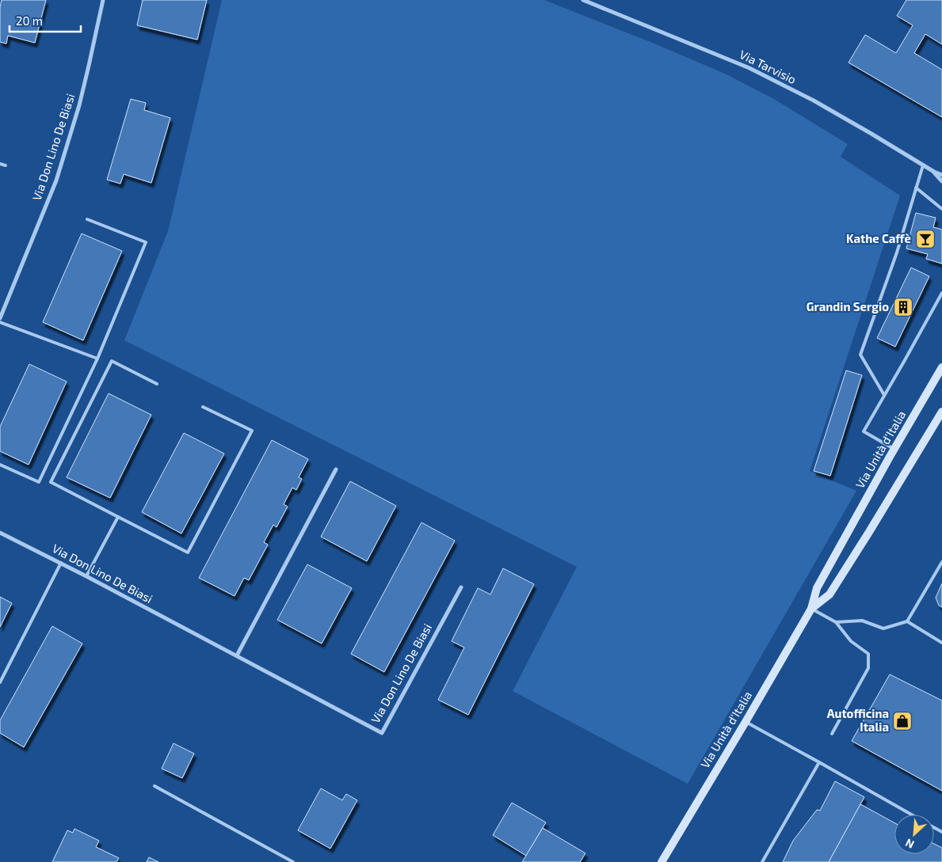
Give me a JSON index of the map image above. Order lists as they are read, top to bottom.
{
  "streets": {
    "main road": ["Via Unità d'Italia"],
    "street": ["Via Tarvisio", "Via Don Lino De Biasi"]
  },
  "places": {
    "bar": ["Kathe Caffè"],
    "building": ["Grandin Sergio"],
    "shop": ["Autofficina Italia"]
  },
  "scale_bar": "20 m",
  "north": "bottom left"
}
